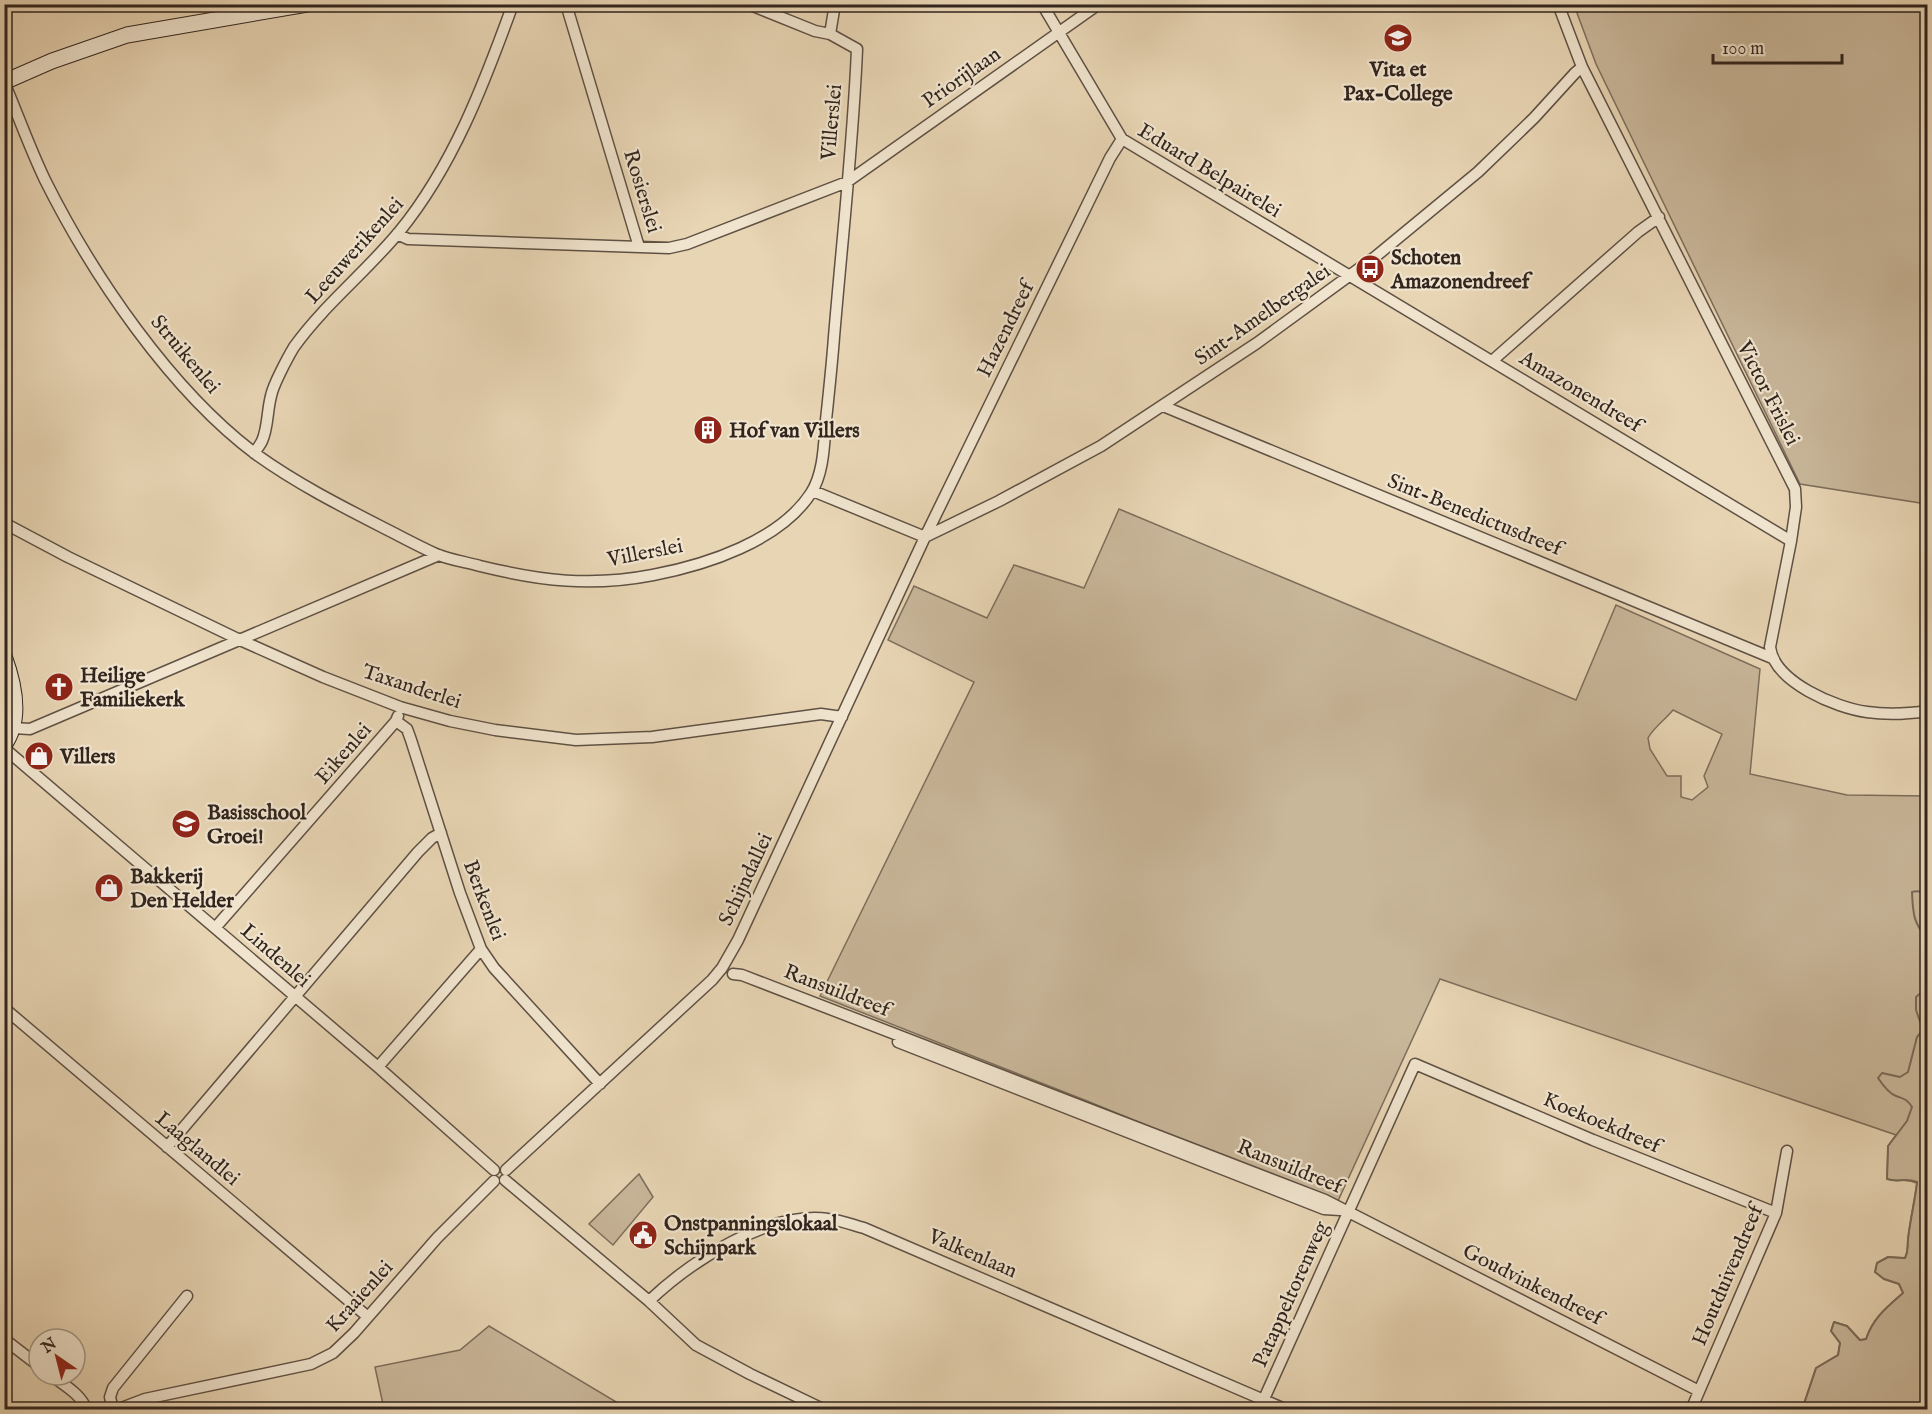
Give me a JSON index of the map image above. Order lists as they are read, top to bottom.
{
  "streets": {
    "street": [
      "Priorijlaan",
      "Villerslei",
      "Eduard Belpairelei",
      "Rosierslei",
      "Leeuwerikenlei",
      "Sint-Amelbergalei",
      "Hazendreef",
      "Struikenlei",
      "Amazonendreef",
      "Victor Frislei",
      "Sint-Benedictusdreef",
      "Taxanderlei",
      "Eikenlei",
      "Schijndallei",
      "Berkenlei",
      "Lindenlei",
      "Ransuildreef",
      "Koekoekdreef",
      "Laaglandlei",
      "Valkenlaan",
      "Houtduivendreef",
      "Goudvinkendreef",
      "Patappeltorenweg",
      "Kraaienlei"
    ]
  },
  "crossings": [
    ["Priorijlaan", "Villerslei"],
    ["Priorijlaan", "Eduard Belpairelei"],
    ["Priorijlaan", "Rosierslei"],
    ["Villerslei", "Rosierslei"],
    ["Villerslei", "Struikenlei"],
    ["Eduard Belpairelei", "Sint-Amelbergalei"],
    ["Eduard Belpairelei", "Hazendreef"],
    ["Eduard Belpairelei", "Amazonendreef"],
    ["Leeuwerikenlei", "Struikenlei"],
    ["Sint-Amelbergalei", "Hazendreef"],
    ["Sint-Amelbergalei", "Amazonendreef"],
    ["Sint-Amelbergalei", "Victor Frislei"],
    ["Sint-Amelbergalei", "Sint-Benedictusdreef"],
    ["Sint-Amelbergalei", "Schijndallei"],
    ["Hazendreef", "Schijndallei"],
    ["Amazonendreef", "Victor Frislei"],
    ["Victor Frislei", "Sint-Benedictusdreef"],
    ["Taxanderlei", "Eikenlei"],
    ["Taxanderlei", "Schijndallei"],
    ["Eikenlei", "Lindenlei"],
    ["Schijndallei", "Berkenlei"],
    ["Schijndallei", "Lindenlei"],
    ["Schijndallei", "Ransuildreef"],
    ["Schijndallei", "Kraaienlei"],
    ["Lindenlei", "Valkenlaan"],
    ["Lindenlei", "Kraaienlei"],
    ["Ransuildreef", "Goudvinkendreef"],
    ["Ransuildreef", "Patappeltorenweg"],
    ["Koekoekdreef", "Houtduivendreef"],
    ["Koekoekdreef", "Patappeltorenweg"],
    ["Laaglandlei", "Kraaienlei"],
    ["Valkenlaan", "Patappeltorenweg"],
    ["Houtduivendreef", "Goudvinkendreef"],
    ["Goudvinkendreef", "Patappeltorenweg"]
  ],
  "places": {
    "school or university": ["Vita et Pax-College", "Basisschool Groei!"],
    "bus stop": ["Schoten Amazonendreef"],
    "building": ["Hof van Villers"],
    "church": ["Heilige Familiekerk"],
    "shop": ["Villers", "Bakkerij Den Helder"],
    "public building": ["Onstpanningslokaal Schijnpark"]
  },
  "scale_bar": "100 m",
  "north": "top left"
}
